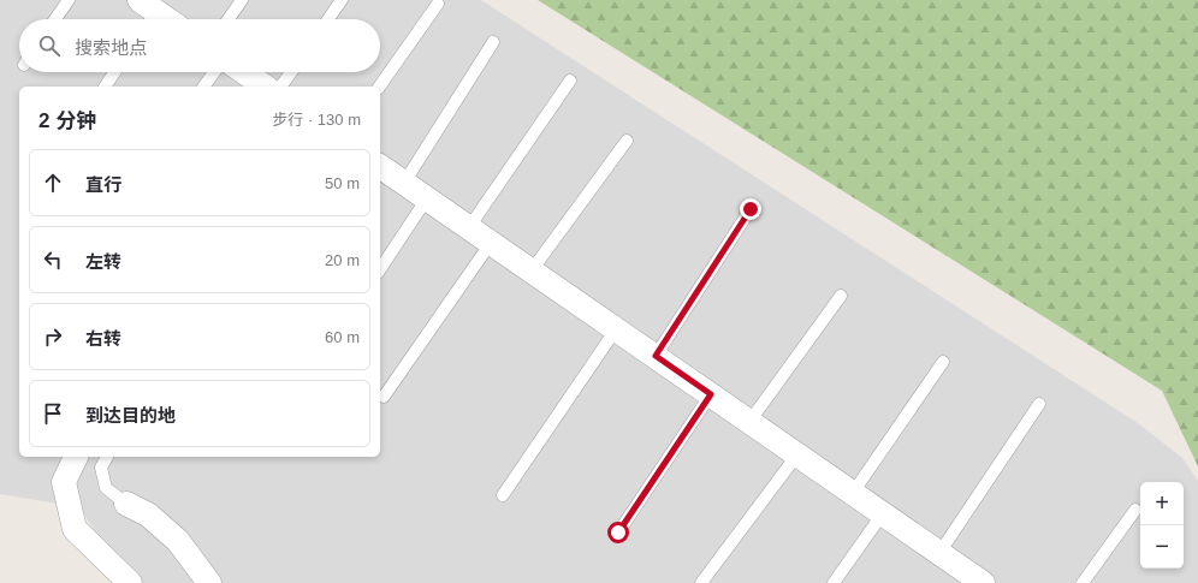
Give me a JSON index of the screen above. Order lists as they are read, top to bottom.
{
  "page": {
    "search": "搜索地点",
    "heading": ["2 分钟", "步行 · 130 m"],
    "list": [
      ["直行", "50 m"],
      ["左转", "20 m"],
      ["右转", "60 m"],
      "到达目的地"
    ],
    "map_buttons": ["+", "−"]
  }
}
